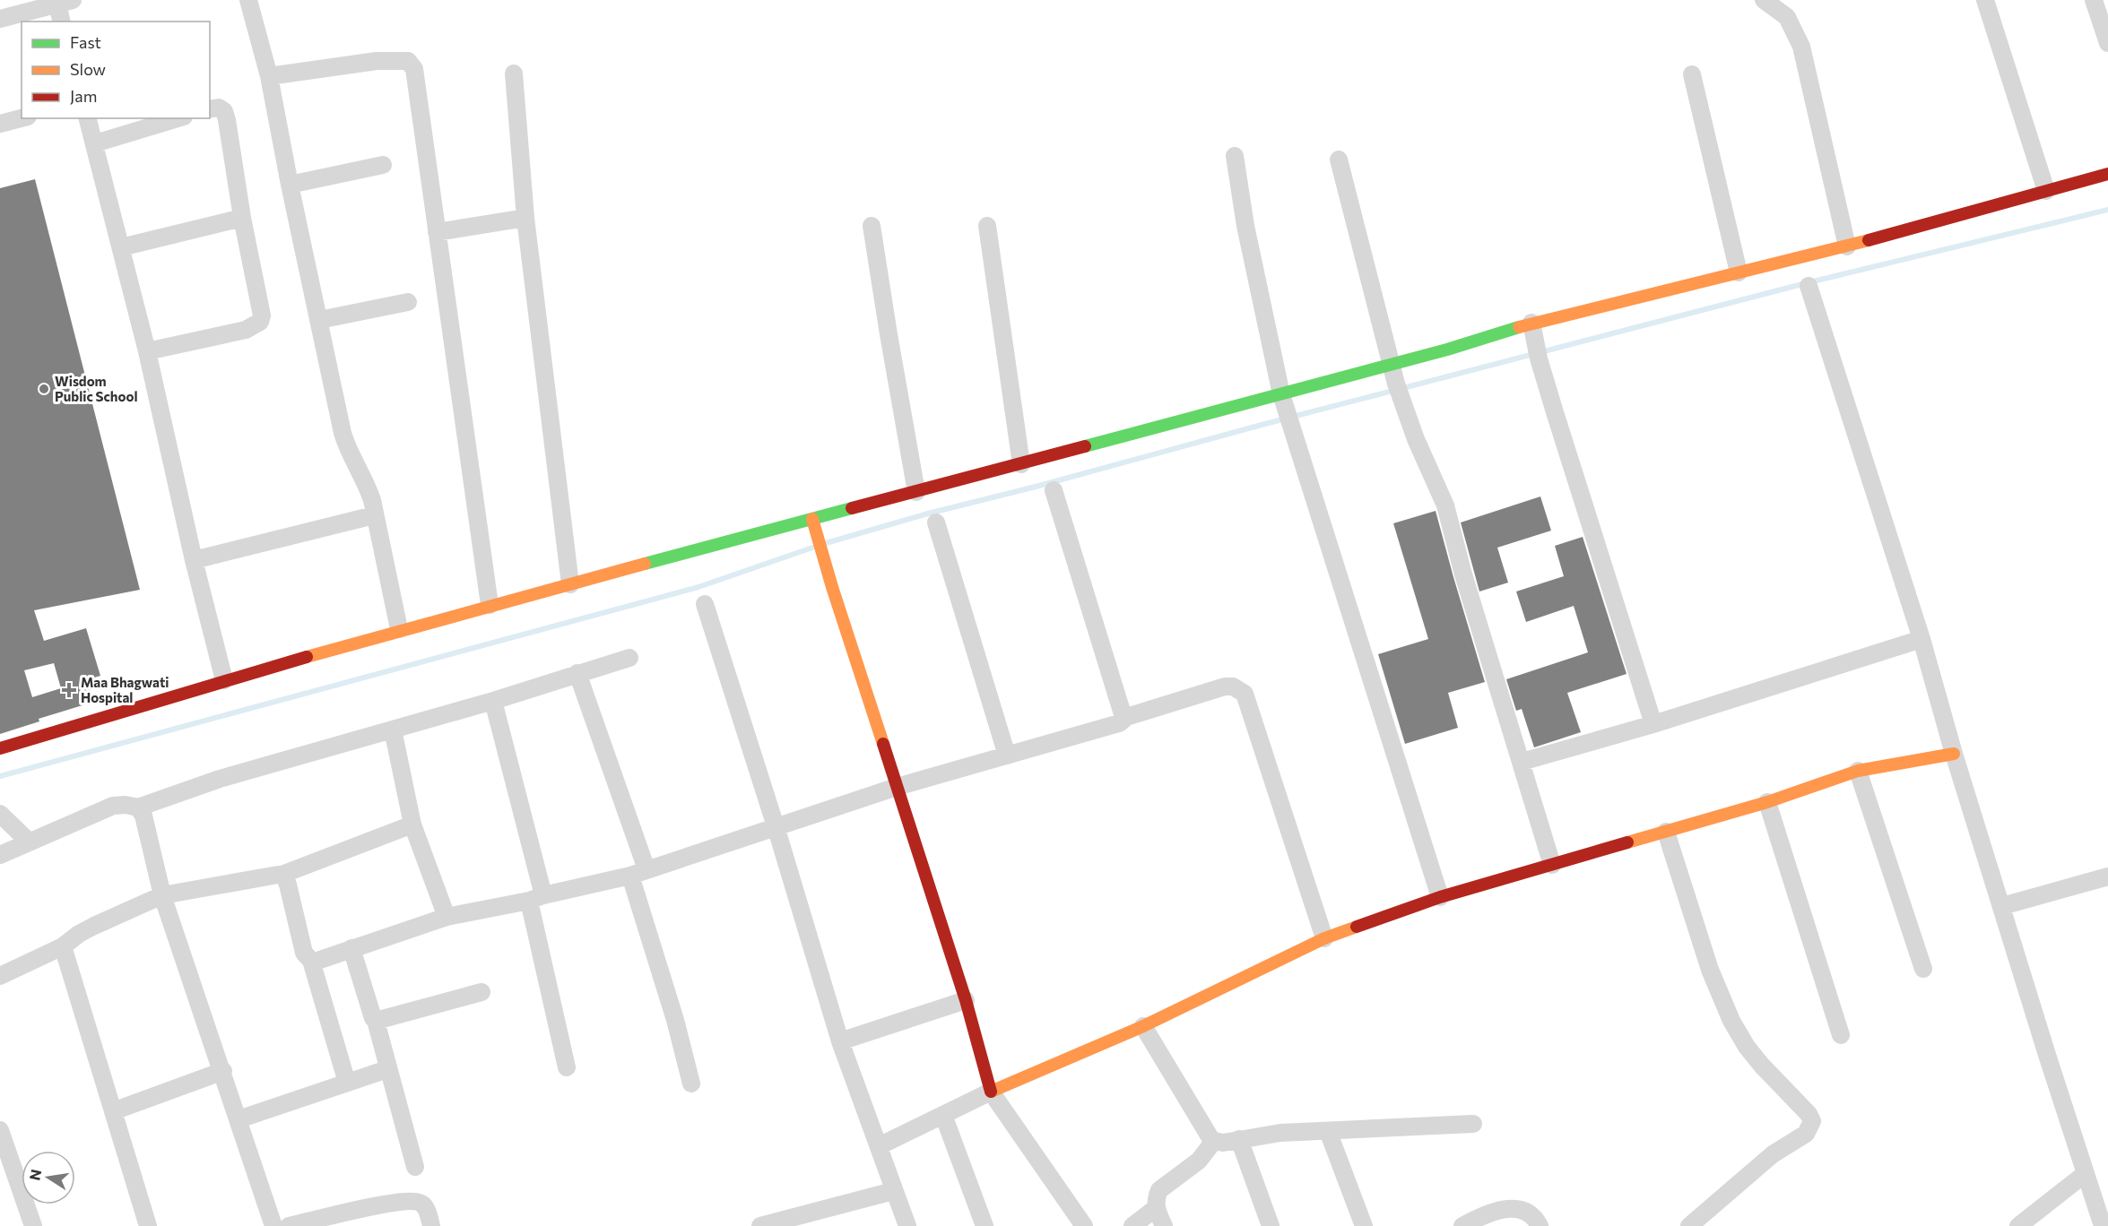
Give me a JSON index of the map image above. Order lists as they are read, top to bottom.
{
  "places": {
    "other": ["Wisdom Public School"],
    "health": ["Maa Bhagwati Hospital"]
  },
  "legend": ["Fast", "Slow", "Jam"],
  "north": "left"
}
